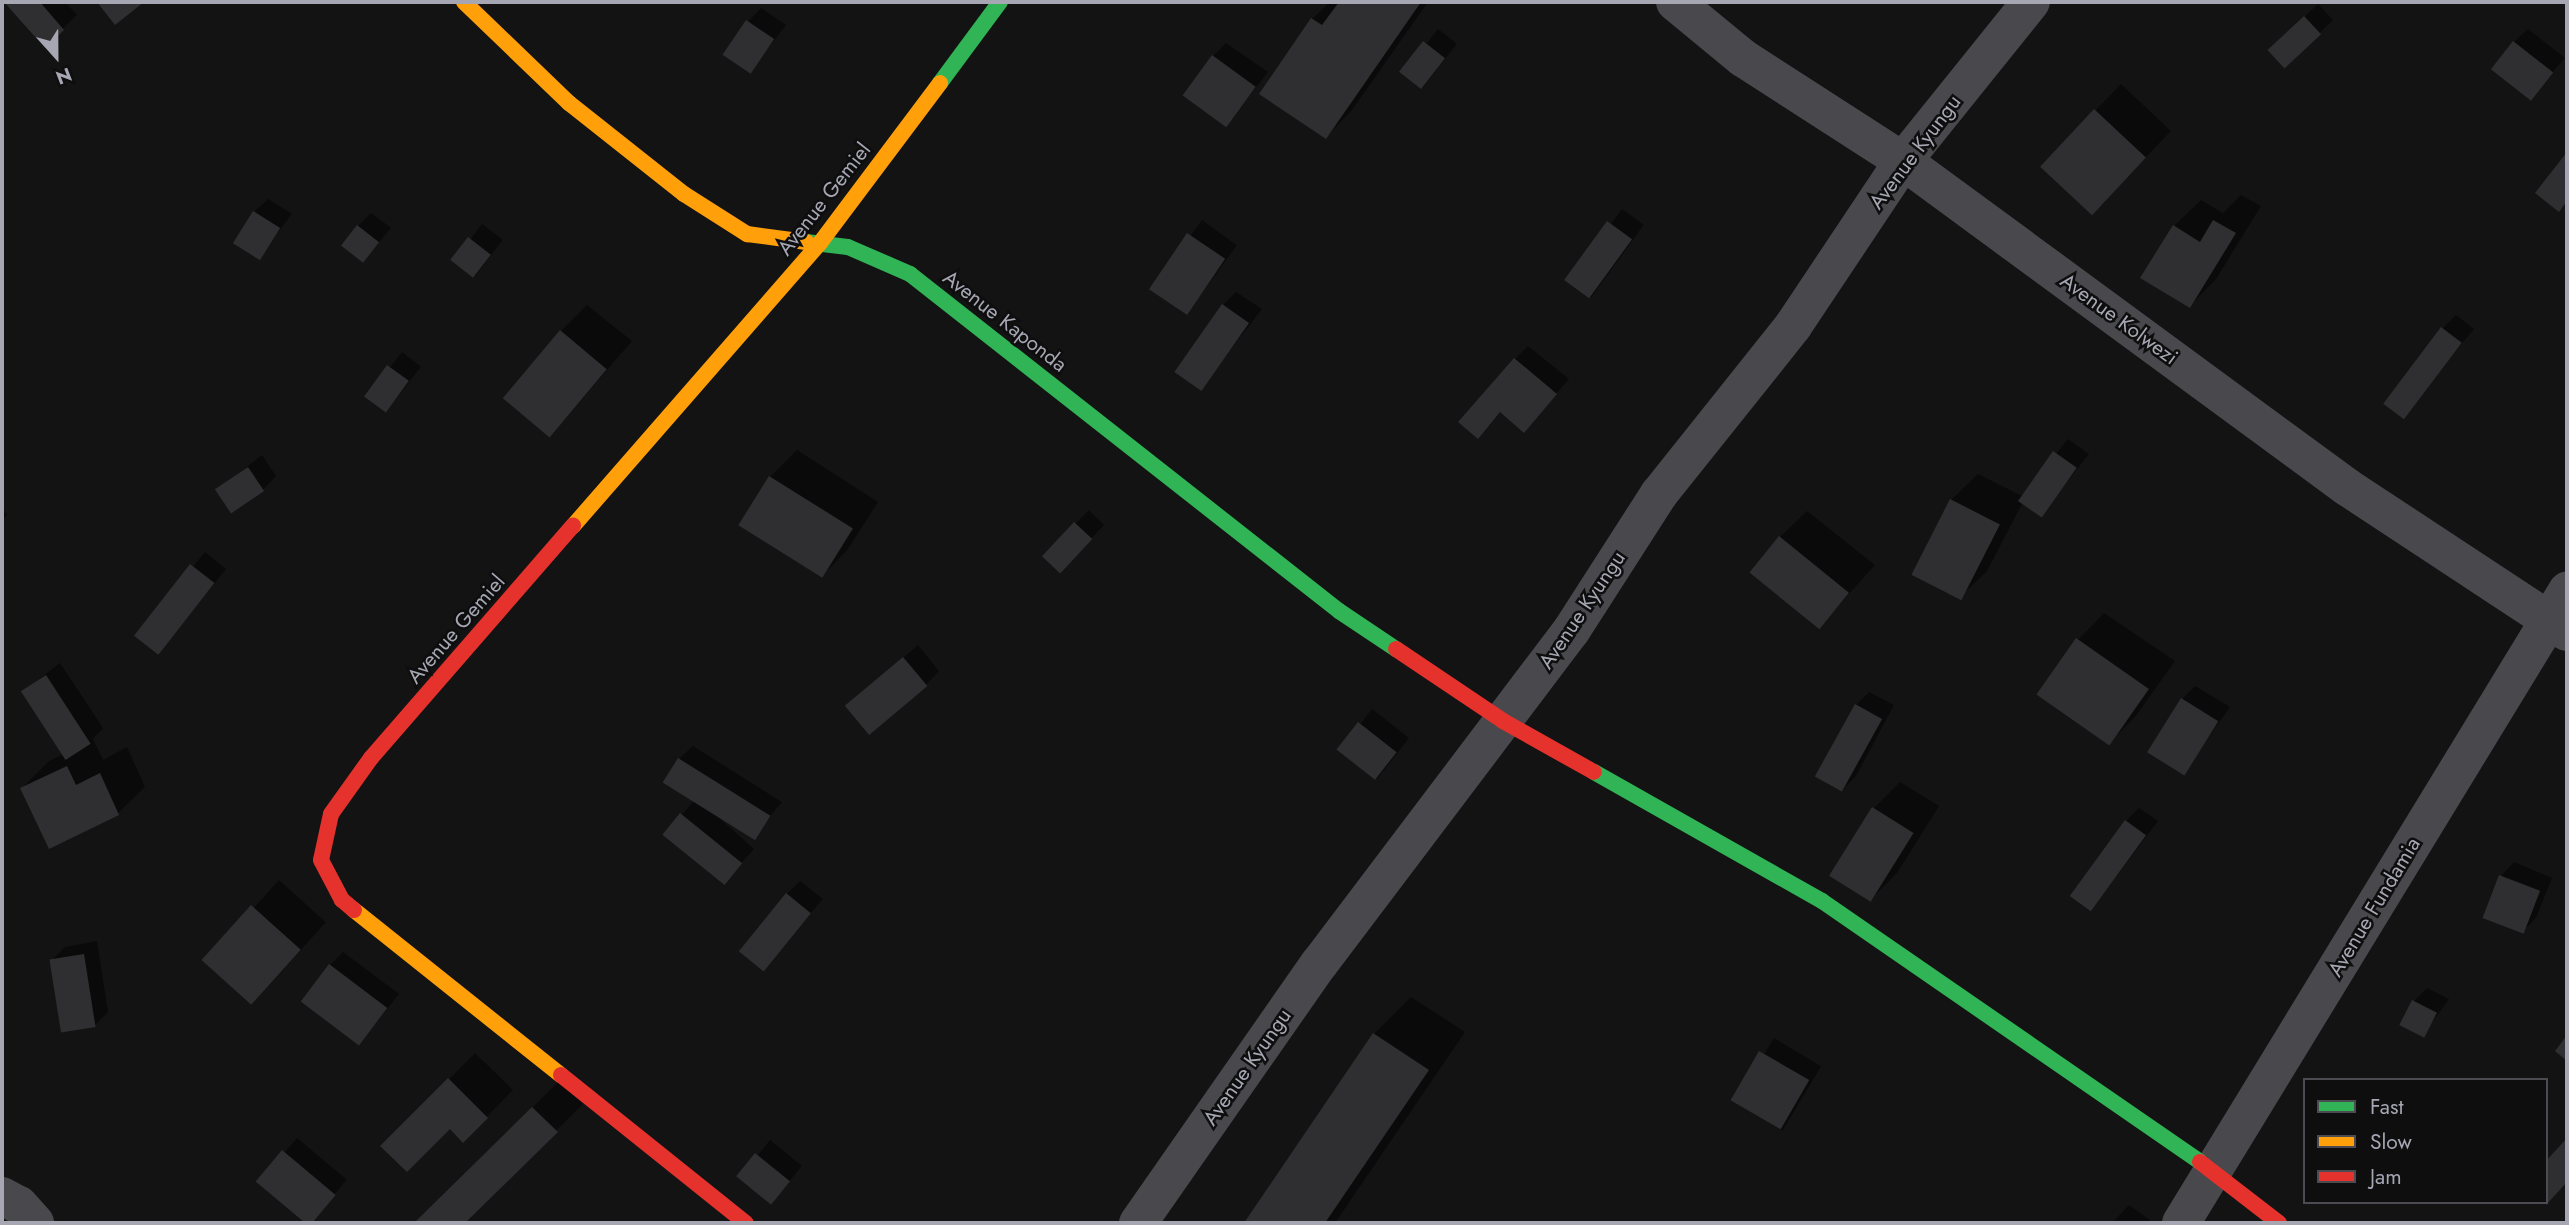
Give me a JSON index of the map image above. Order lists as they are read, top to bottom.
{
  "streets": {
    "street": [
      "Avenue Kyungu",
      "Avenue Gemiel",
      "Avenue Kolwezi",
      "Avenue Kaponda",
      "Avenue Fundamia"
    ]
  },
  "crossings": [
    ["Avenue Kyungu", "Avenue Kolwezi"],
    ["Avenue Kyungu", "Avenue Kaponda"],
    ["Avenue Gemiel", "Avenue Kaponda"],
    ["Avenue Kolwezi", "Avenue Fundamia"],
    ["Avenue Kaponda", "Avenue Fundamia"]
  ],
  "legend": ["Fast", "Slow", "Jam"],
  "north": "bottom"
}
